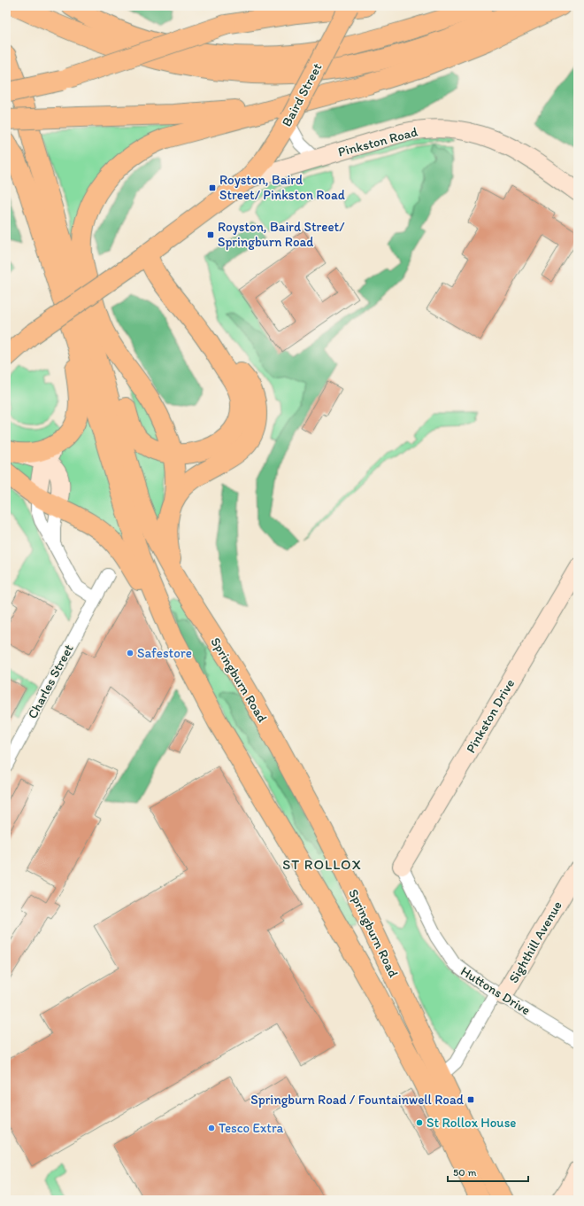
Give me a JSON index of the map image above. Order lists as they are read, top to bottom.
{
  "streets": {
    "main road": ["Baird Street", "Springburn Road"],
    "street": [
      "Pinkston Road",
      "Charles Street",
      "Pinkston Drive",
      "Sighthill Avenue",
      "Huttons Drive"
    ]
  },
  "crossings": [
    ["Baird Street", "Pinkston Road"],
    ["Springburn Road", "Sighthill Avenue"],
    ["Pinkston Drive", "Huttons Drive"],
    ["Sighthill Avenue", "Huttons Drive"]
  ],
  "districts": ["ST ROLLOX"],
  "places": {
    "transit": ["Royston, Baird Street/ Pinkston Road", "Royston, Baird Street/ Springburn Road", "Springburn Road / Fountainwell Road"],
    "other": ["Safestore", "St Rollox House", "Tesco Extra"]
  },
  "scale_bar": "50 m"
}
